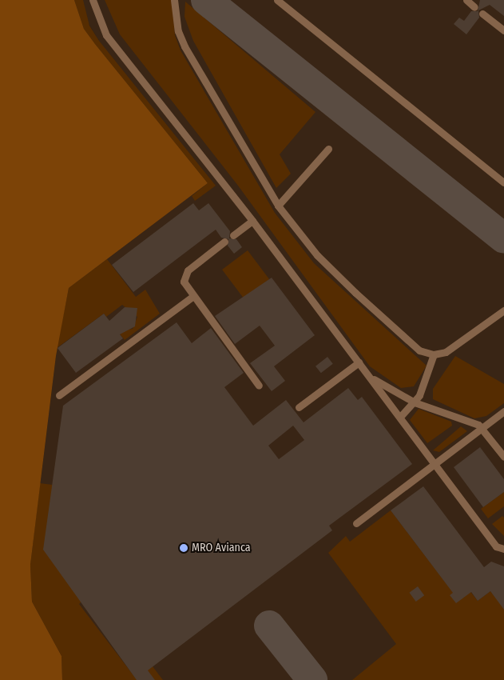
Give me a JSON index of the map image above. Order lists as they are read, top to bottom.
{
  "places": ["MRO Avianca"]
}
